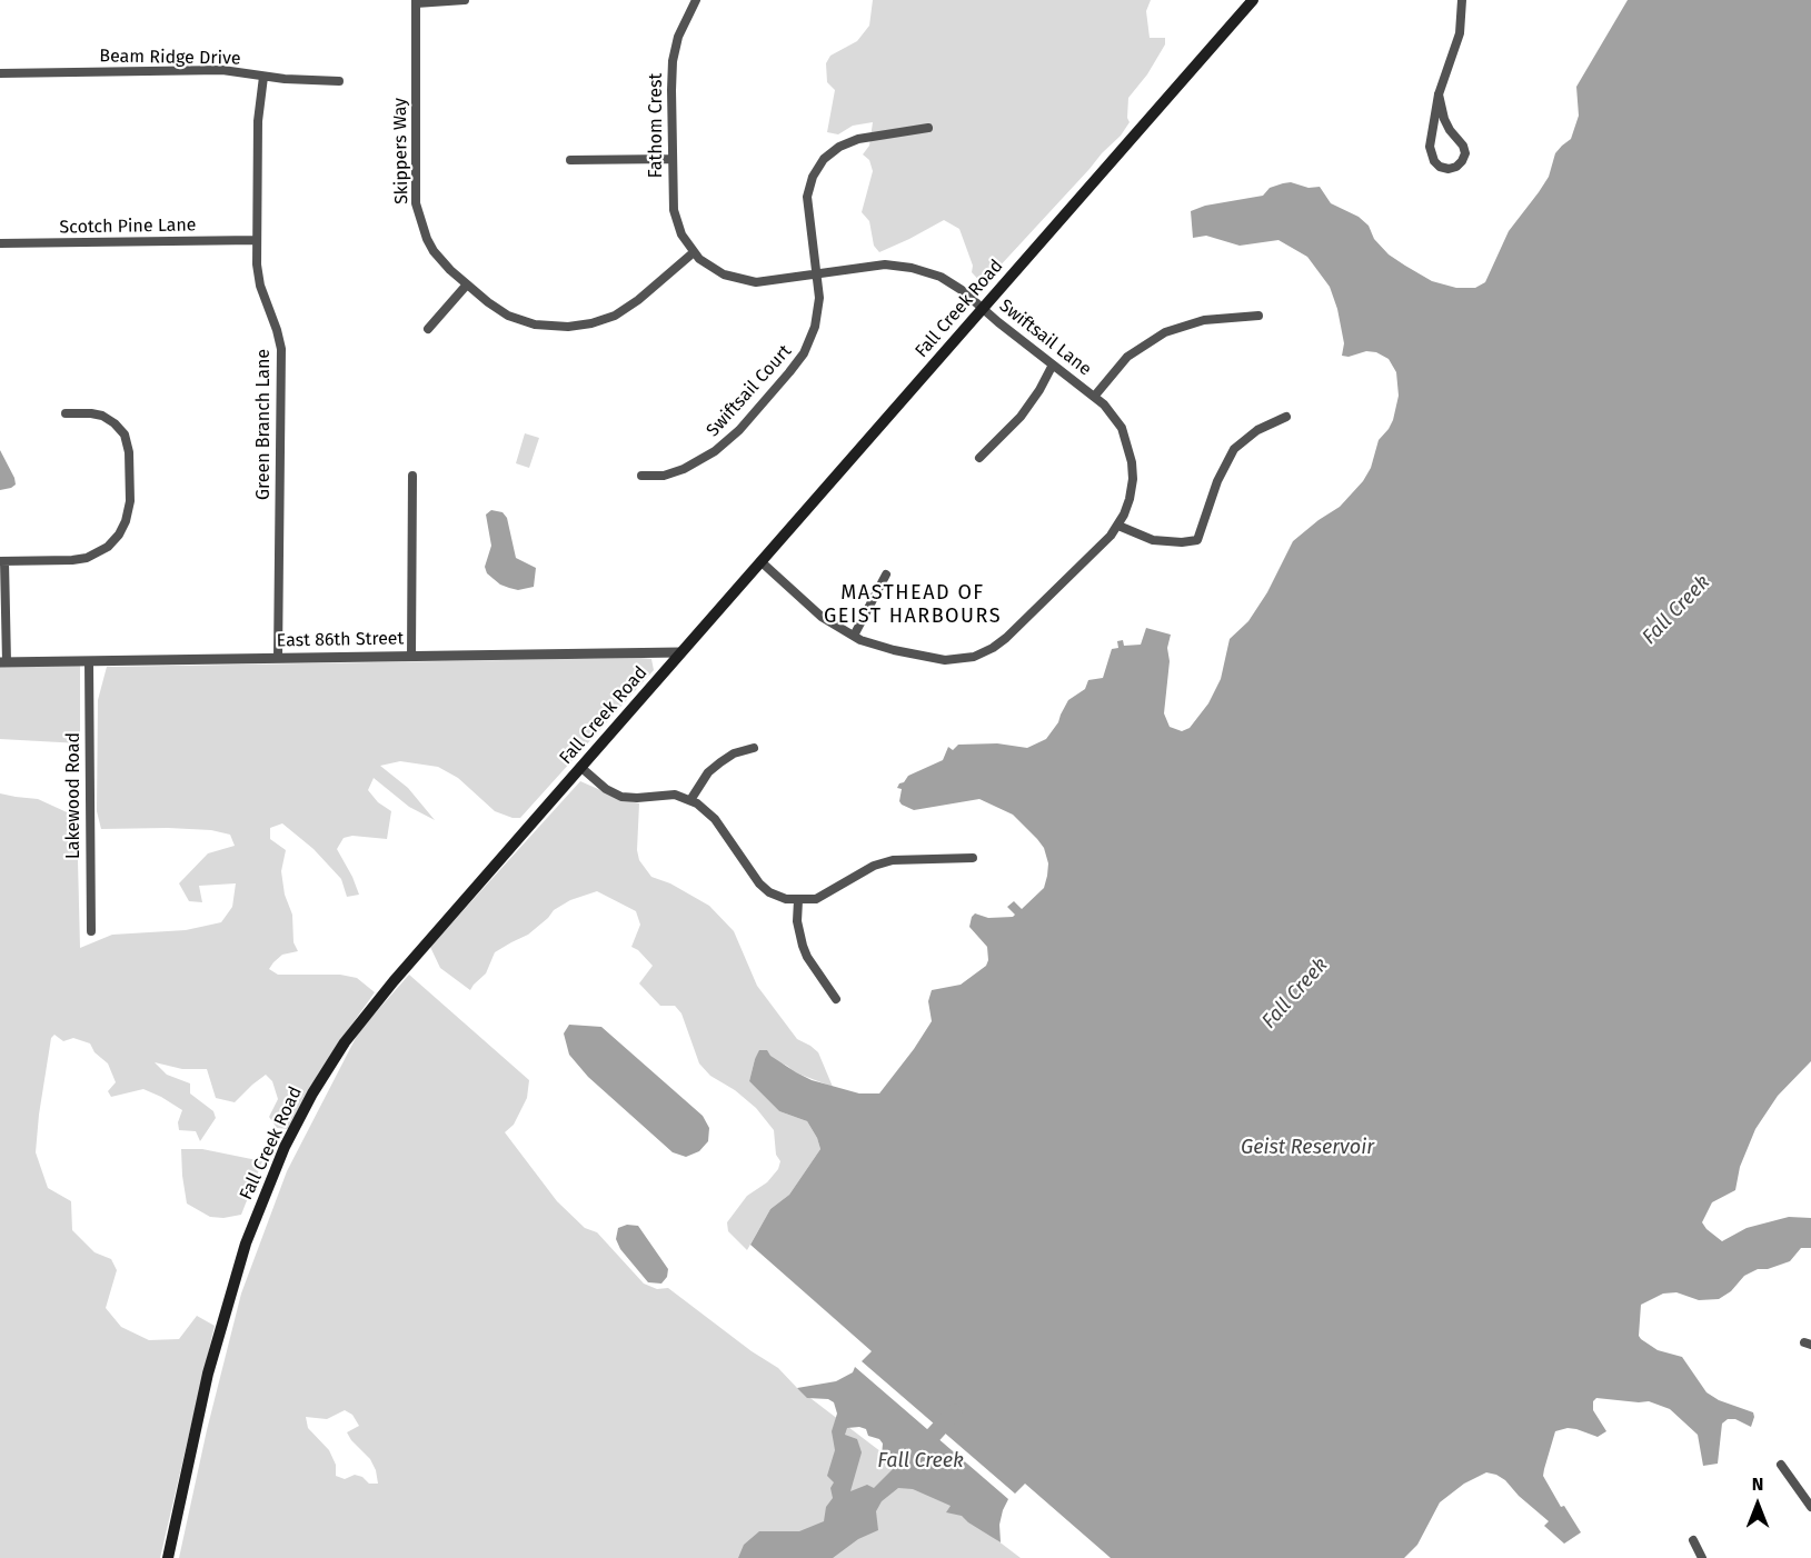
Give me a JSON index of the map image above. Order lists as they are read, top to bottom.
{
  "streets": {
    "main road": ["Fall Creek Road"],
    "street": [
      "Beam Ridge Drive",
      "Fathom Crest",
      "Skippers Way",
      "Scotch Pine Lane",
      "Swiftsail Lane",
      "Swiftsail Court",
      "Green Branch Lane",
      "East 86th Street",
      "Lakewood Road"
    ]
  },
  "crossings": [
    ["Beam Ridge Drive", "Green Branch Lane"],
    ["Fathom Crest", "Skippers Way"],
    ["Fathom Crest", "Swiftsail Lane"],
    ["Skippers Way", "Swiftsail Lane"],
    ["Scotch Pine Lane", "Green Branch Lane"],
    ["Fall Creek Road", "Swiftsail Lane"],
    ["Fall Creek Road", "East 86th Street"],
    ["Swiftsail Lane", "Swiftsail Court"],
    ["Green Branch Lane", "East 86th Street"],
    ["East 86th Street", "Lakewood Road"]
  ],
  "districts": ["MASTHEAD OF GEIST HARBOURS"],
  "water": ["Fall Creek", "Geist Reservoir"],
  "north": "top"
}
